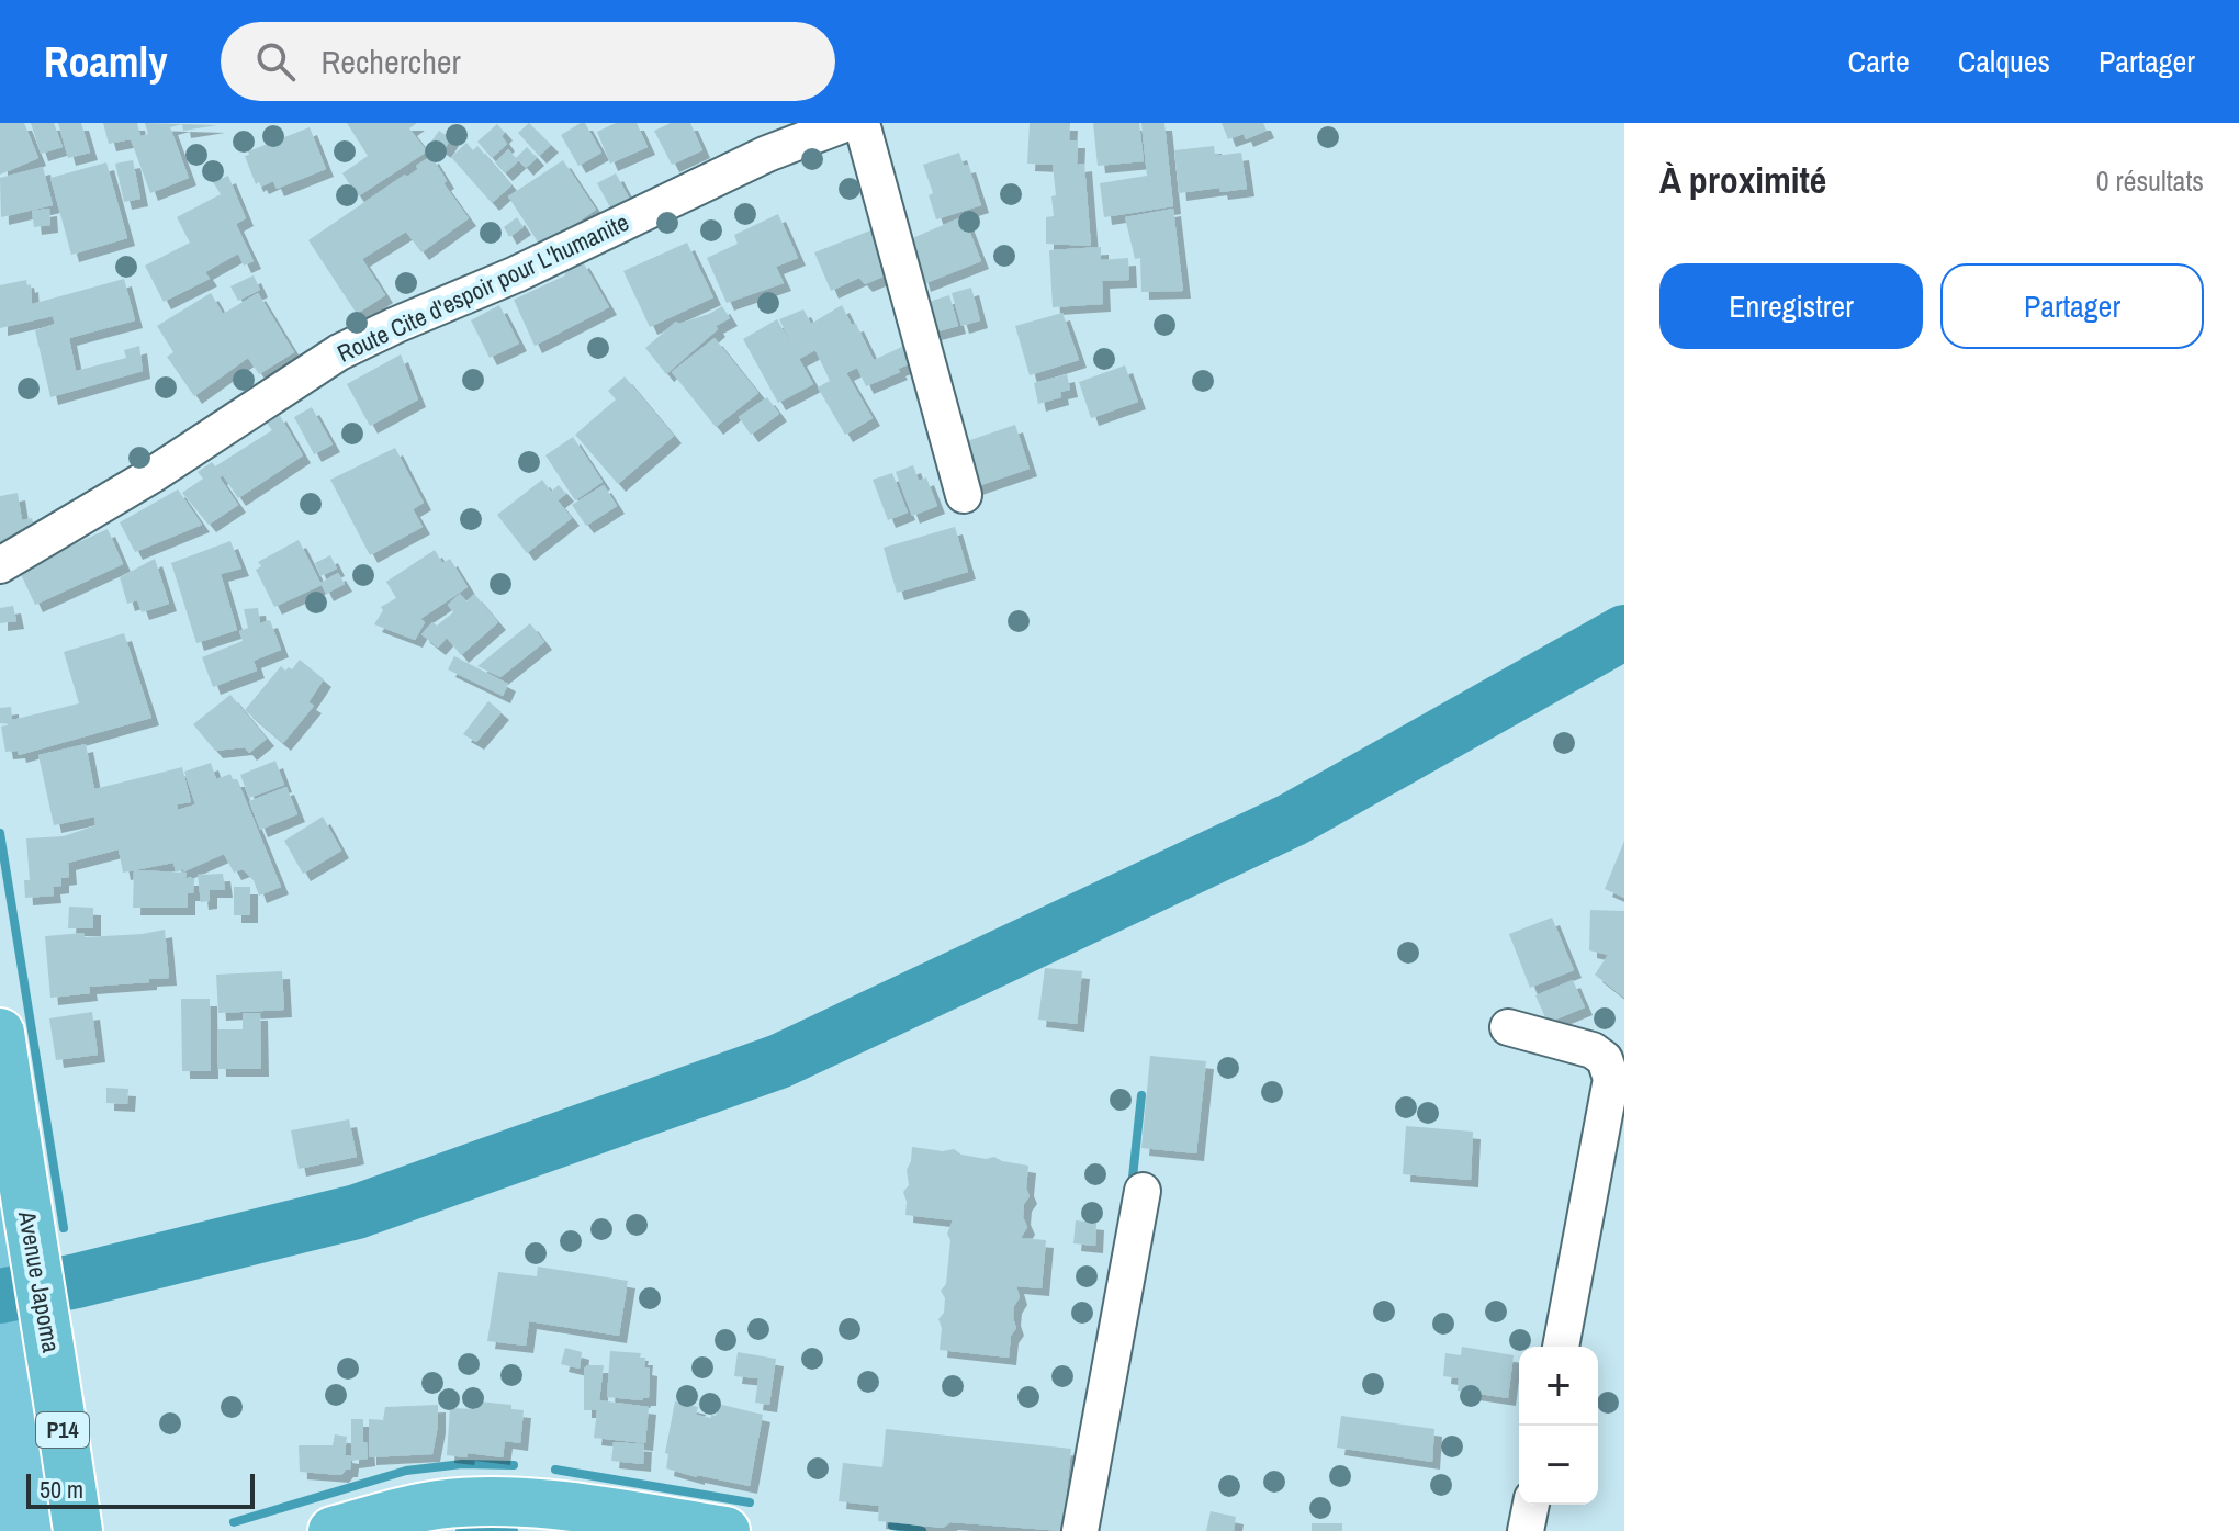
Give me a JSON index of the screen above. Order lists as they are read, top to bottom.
{
  "streets": {
    "main road": ["Avenue Japoma", "P14"],
    "street": ["Route Cite d'espoir pour L'humanite"]
  },
  "scale_bar": "50 m",
  "page": {
    "header": "Roamly",
    "search": "Rechercher",
    "nav": ["Carte", "Calques", "Partager"],
    "heading": ["À proximité", "0 résultats"],
    "buttons": ["Enregistrer", "Partager"],
    "map_buttons": ["+", "−"],
    "scale": "50 m"
  }
}
